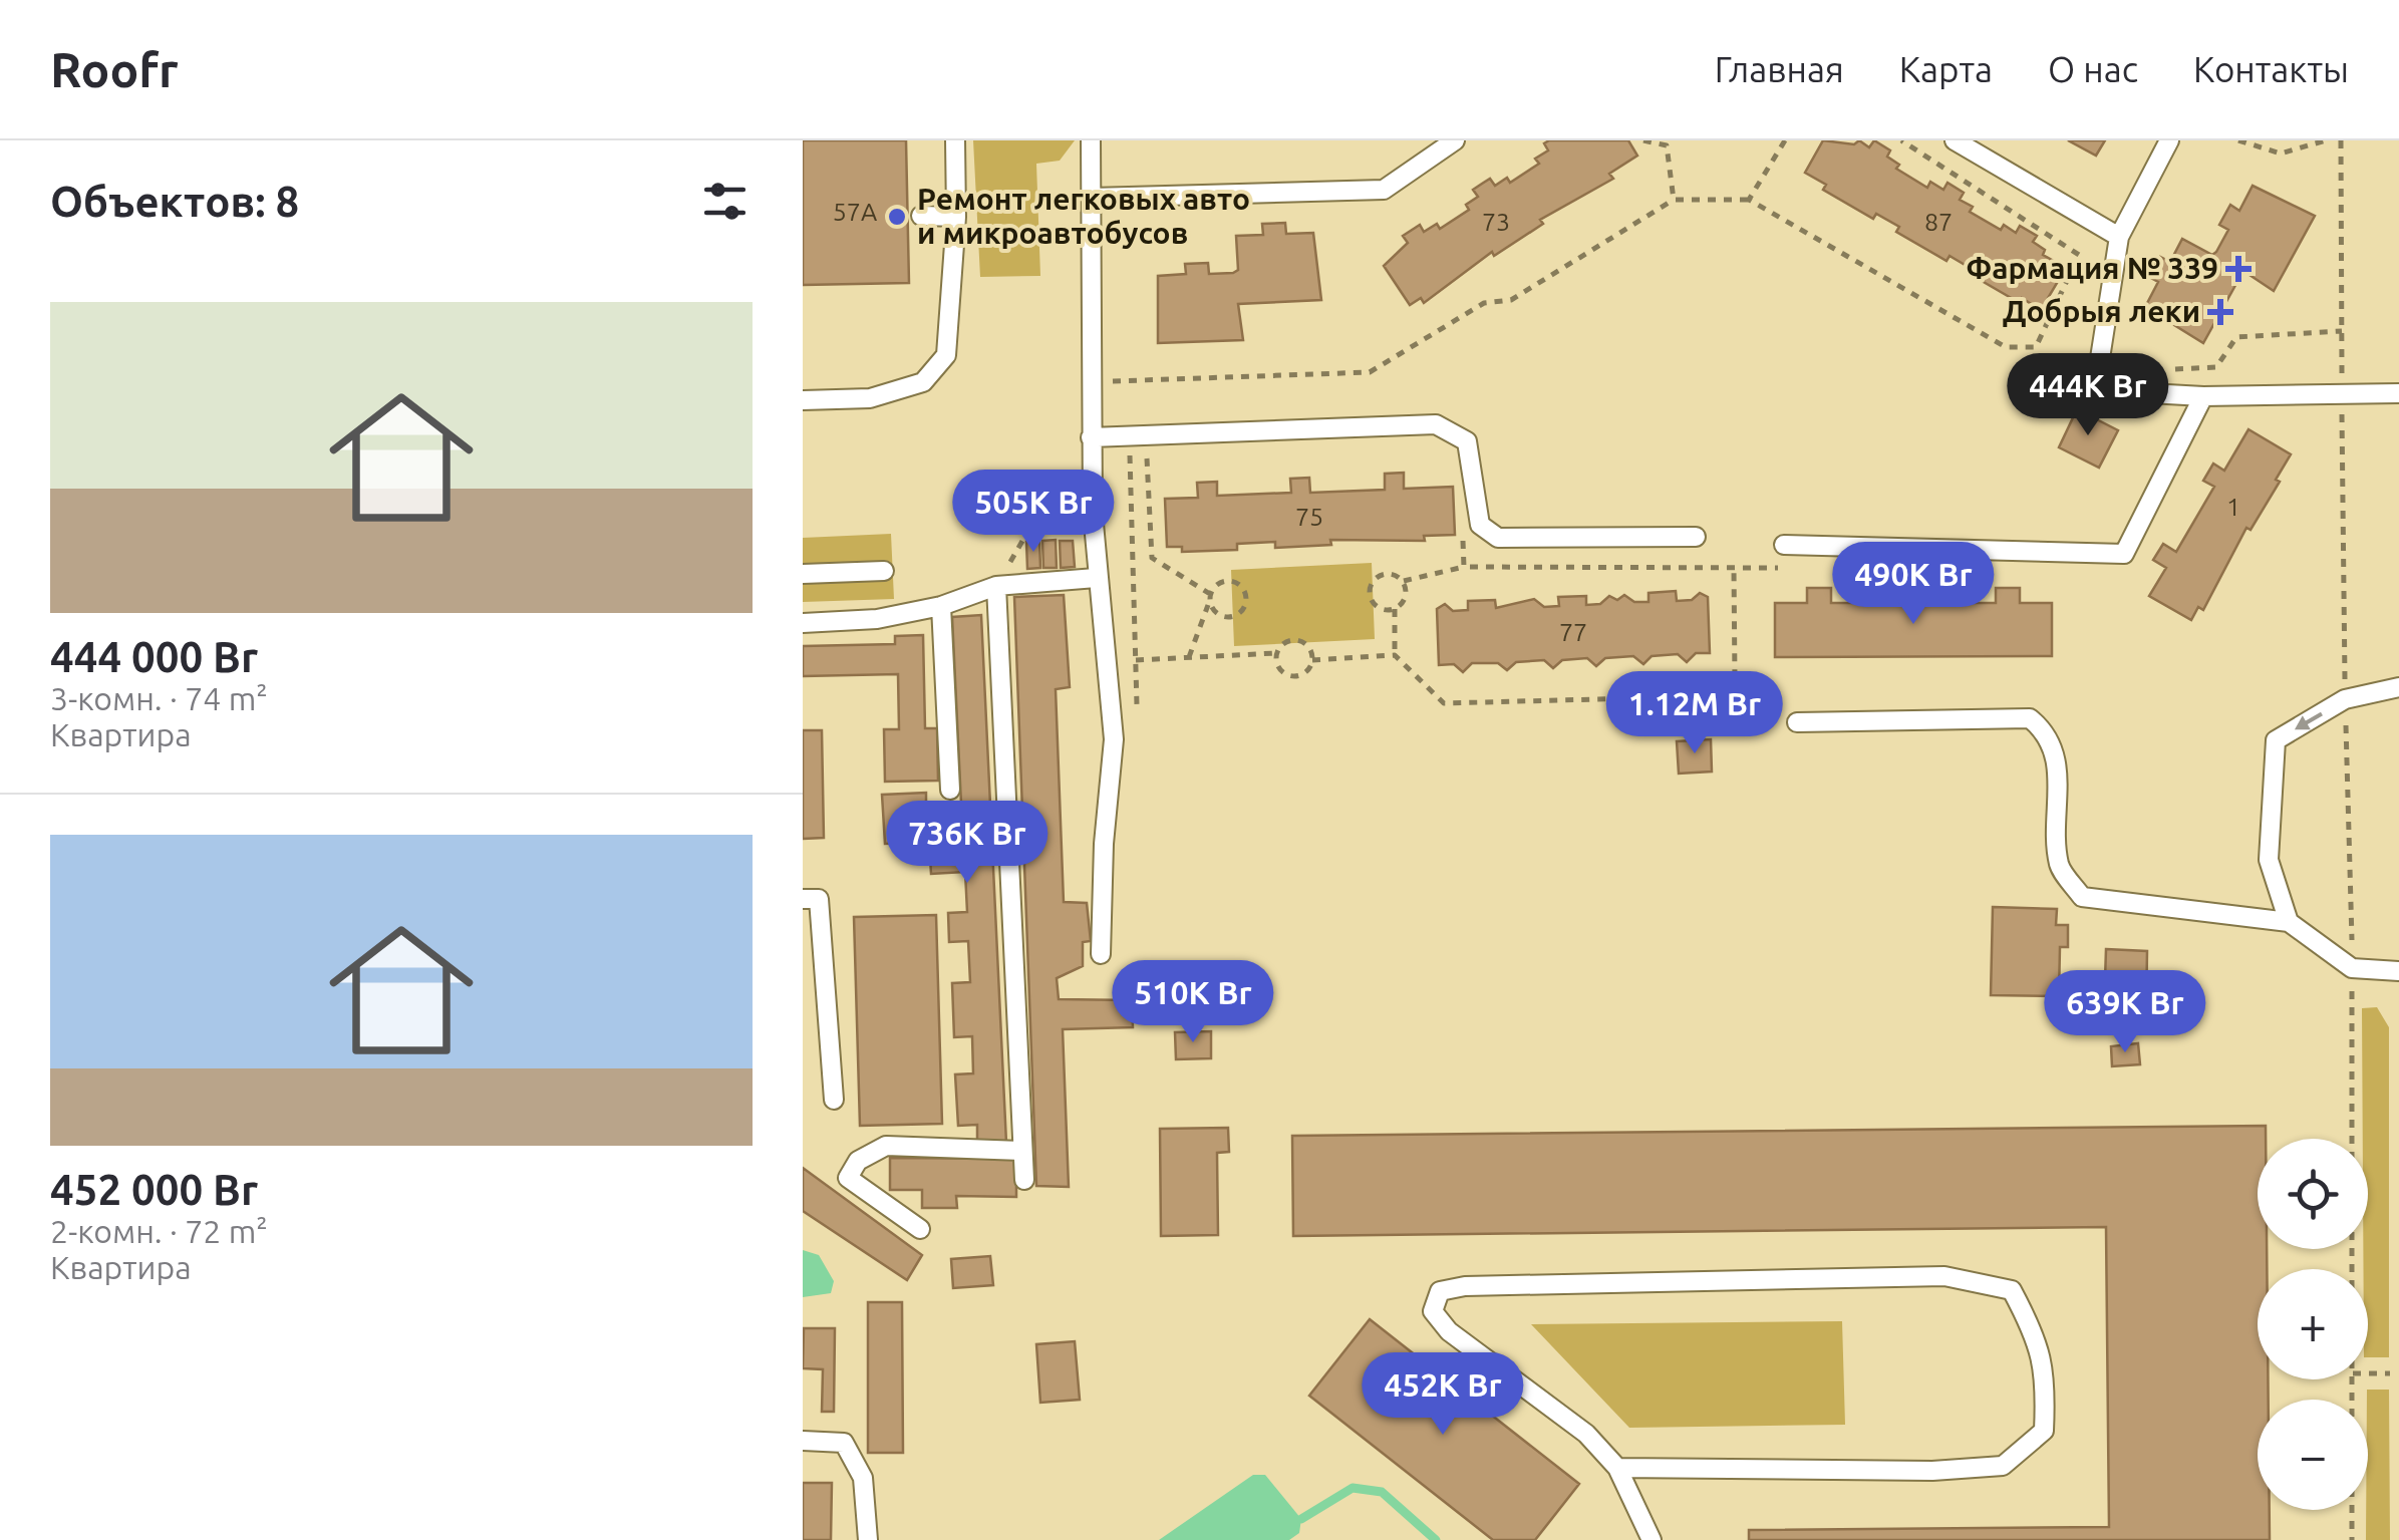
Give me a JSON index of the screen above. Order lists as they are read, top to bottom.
{
  "places": {
    "other": ["Ремонт легковых авто и микроавтобусов"],
    "health": ["Фармация № 339", "Добрыя леки"]
  },
  "house_numbers": [
    "57А",
    "73",
    "87",
    "1",
    "75",
    "77"
  ],
  "page": {
    "header": "Roofr",
    "nav": [
      "Главная",
      "Карта",
      "О нас",
      "Контакты"
    ],
    "heading": "Объектов: 8",
    "list": [
      {
        "name": "444 000 Br",
        "note": "3-комн. · 74 m² · Квартира"
      },
      {
        "name": "452 000 Br",
        "note": "2-комн. · 72 m² · Квартира"
      }
    ],
    "price": [
      "444K Br",
      "505K Br",
      "490K Br",
      "1.12M Br",
      "736K Br",
      "510K Br",
      "639K Br",
      "452K Br"
    ],
    "map_buttons": ["+", "−"]
  }
}
